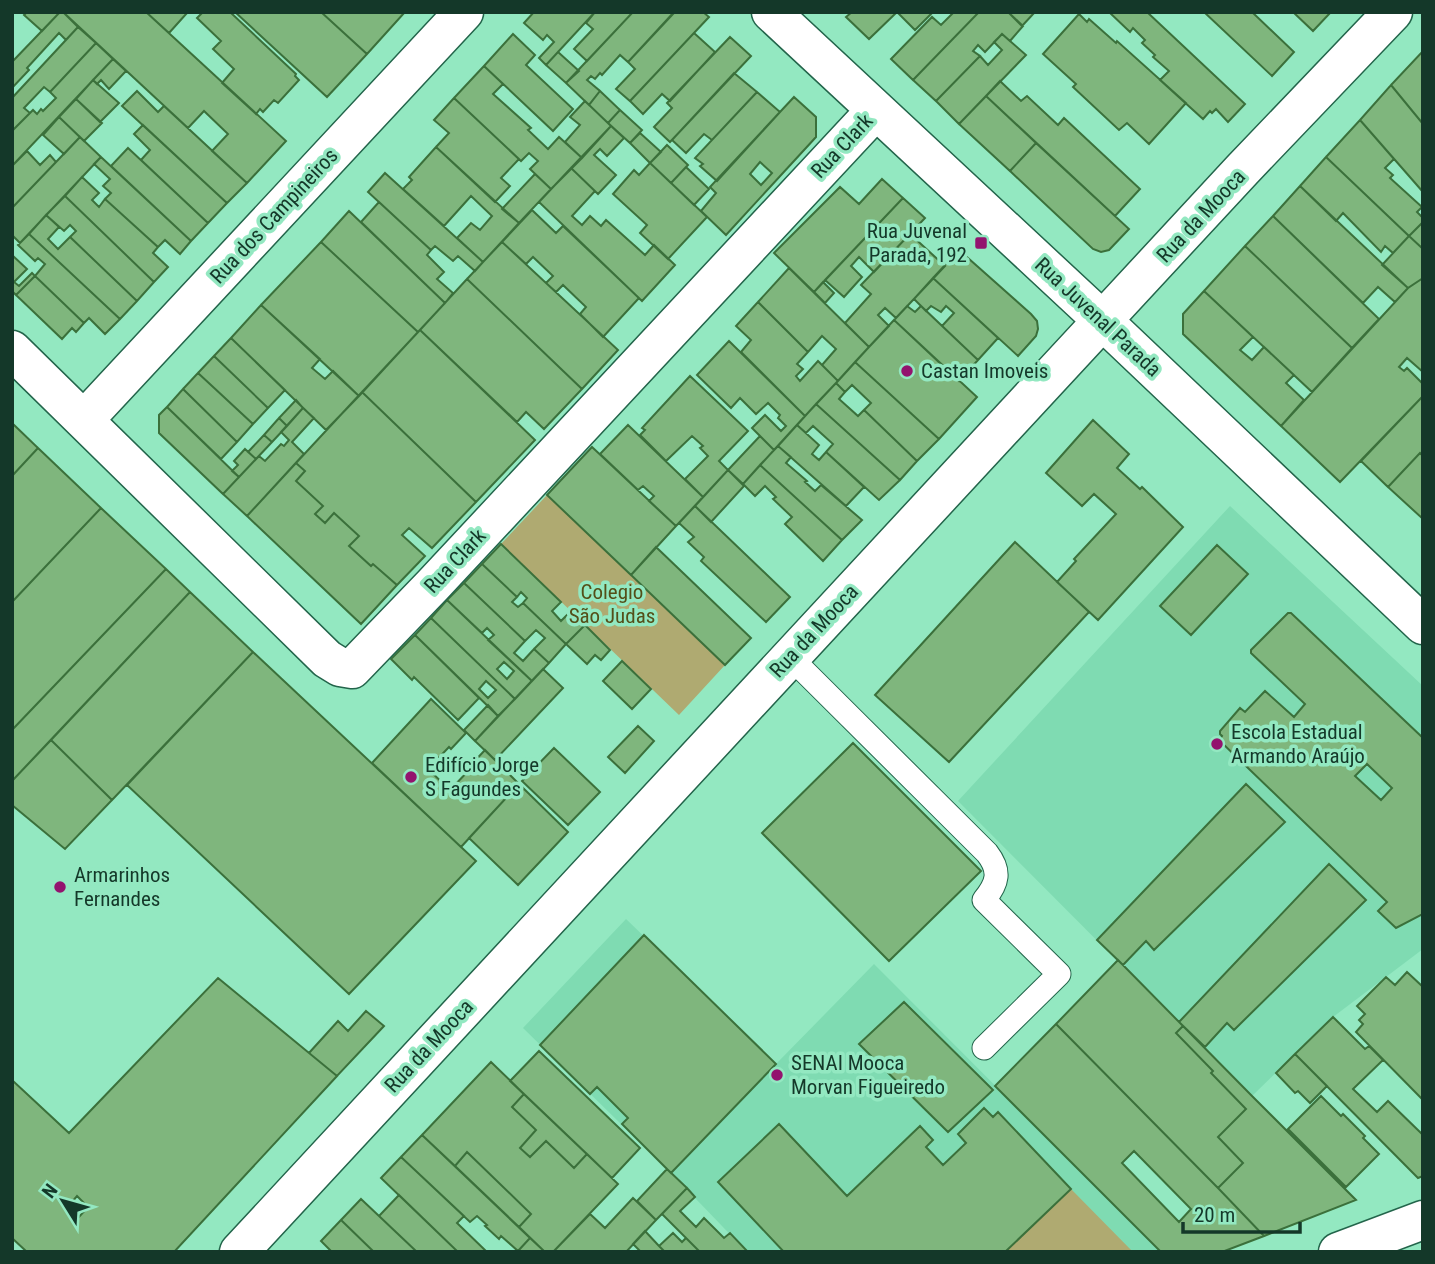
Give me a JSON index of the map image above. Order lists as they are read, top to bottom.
{
  "streets": {
    "street": [
      "Rua Clark",
      "Rua dos Campineiros",
      "Rua da Mooca",
      "Rua Juvenal Parada"
    ]
  },
  "crossings": [
    ["Rua Clark", "Rua dos Campineiros"],
    ["Rua Clark", "Rua Juvenal Parada"],
    ["Rua da Mooca", "Rua Juvenal Parada"]
  ],
  "parks": ["Colegio São Judas"],
  "places": {
    "transit": ["Rua Juvenal Parada, 192"],
    "other": [
      "Castan Imoveis",
      "Escola Estadual Armando Araújo",
      "Edifício Jorge S Fagundes",
      "Armarinhos Fernandes",
      "SENAI Mooca Morvan Figueiredo"
    ]
  },
  "scale_bar": "20 m",
  "north": "top left"
}
